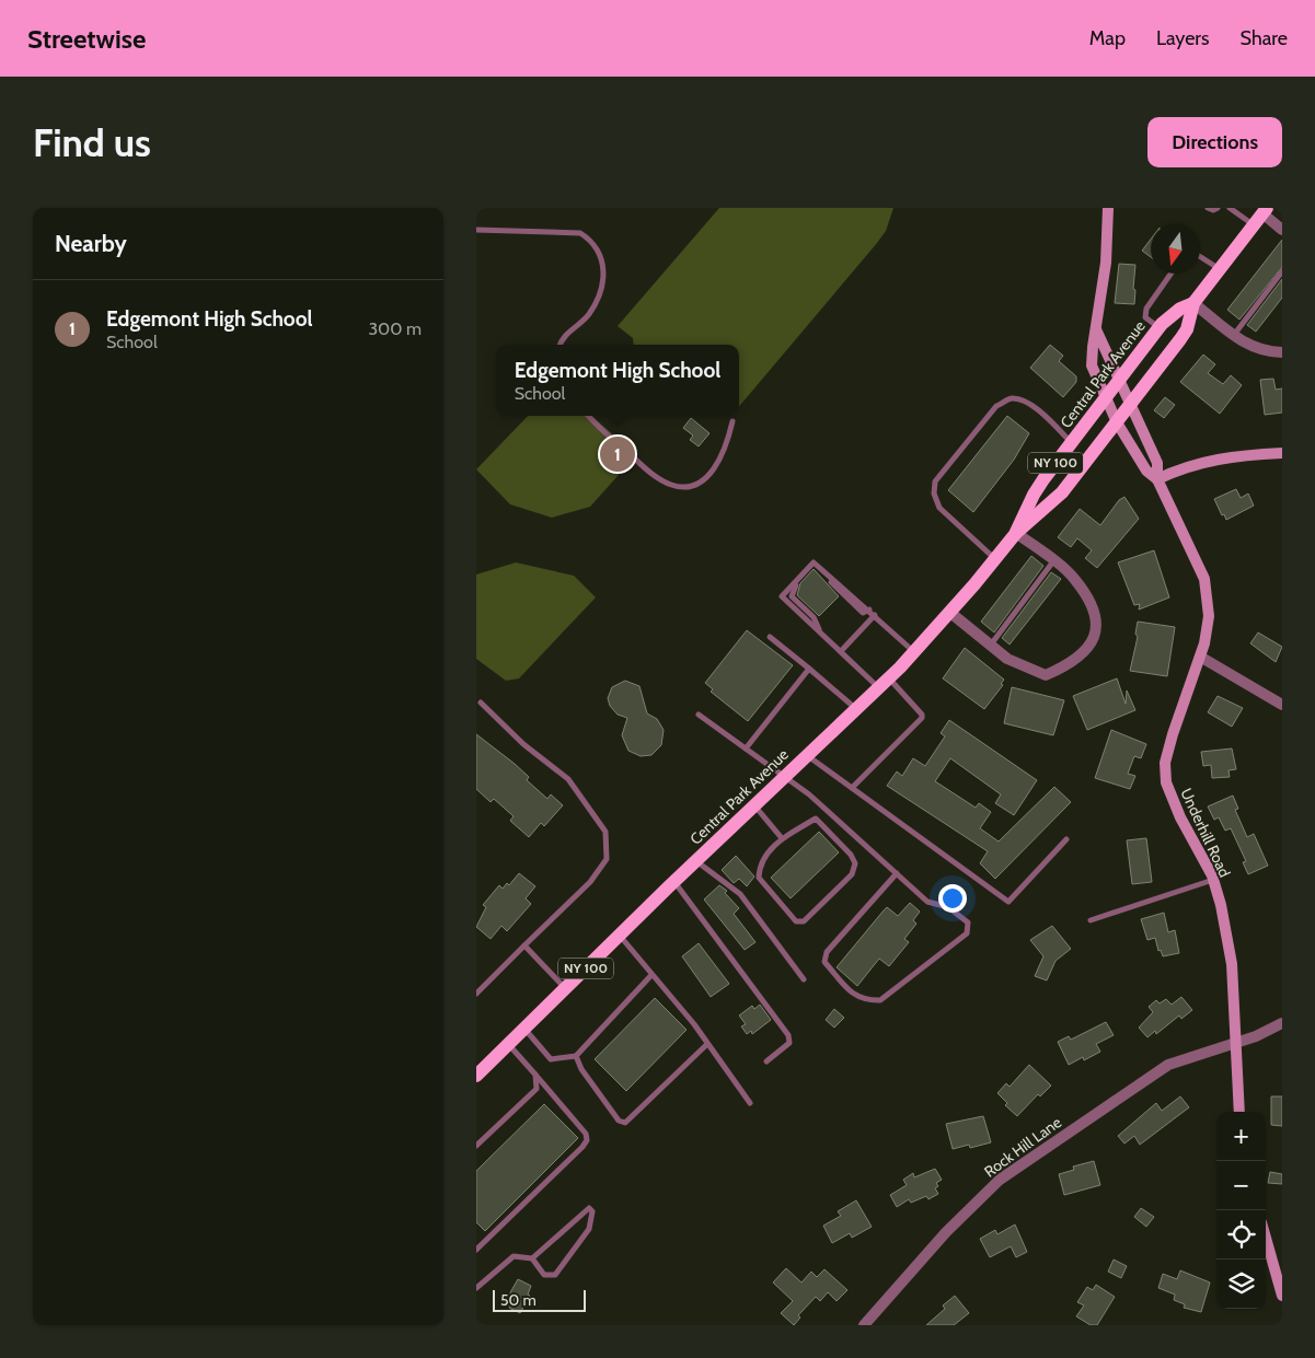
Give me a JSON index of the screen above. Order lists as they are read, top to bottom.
{
  "streets": {
    "main road": ["Central Park Avenue", "NY 100"],
    "street": ["Underhill Road", "Rock Hill Lane"]
  },
  "crossings": [
    ["Central Park Avenue", "Underhill Road"],
    ["Underhill Road", "Rock Hill Lane"]
  ],
  "scale_bar": "50 m",
  "north": "bottom",
  "page": {
    "header": "Streetwise",
    "nav": ["Map", "Layers", "Share"],
    "buttons": "Directions",
    "title": "Find us",
    "heading": "Nearby",
    "list": [
      {
        "mark": "1",
        "name": "Edgemont High School",
        "note": "School",
        "value": "300 m"
      }
    ],
    "popup": ["Edgemont High School", "School"],
    "pins": "1",
    "map_buttons": ["+", "−"],
    "scale": "50 m"
  }
}
